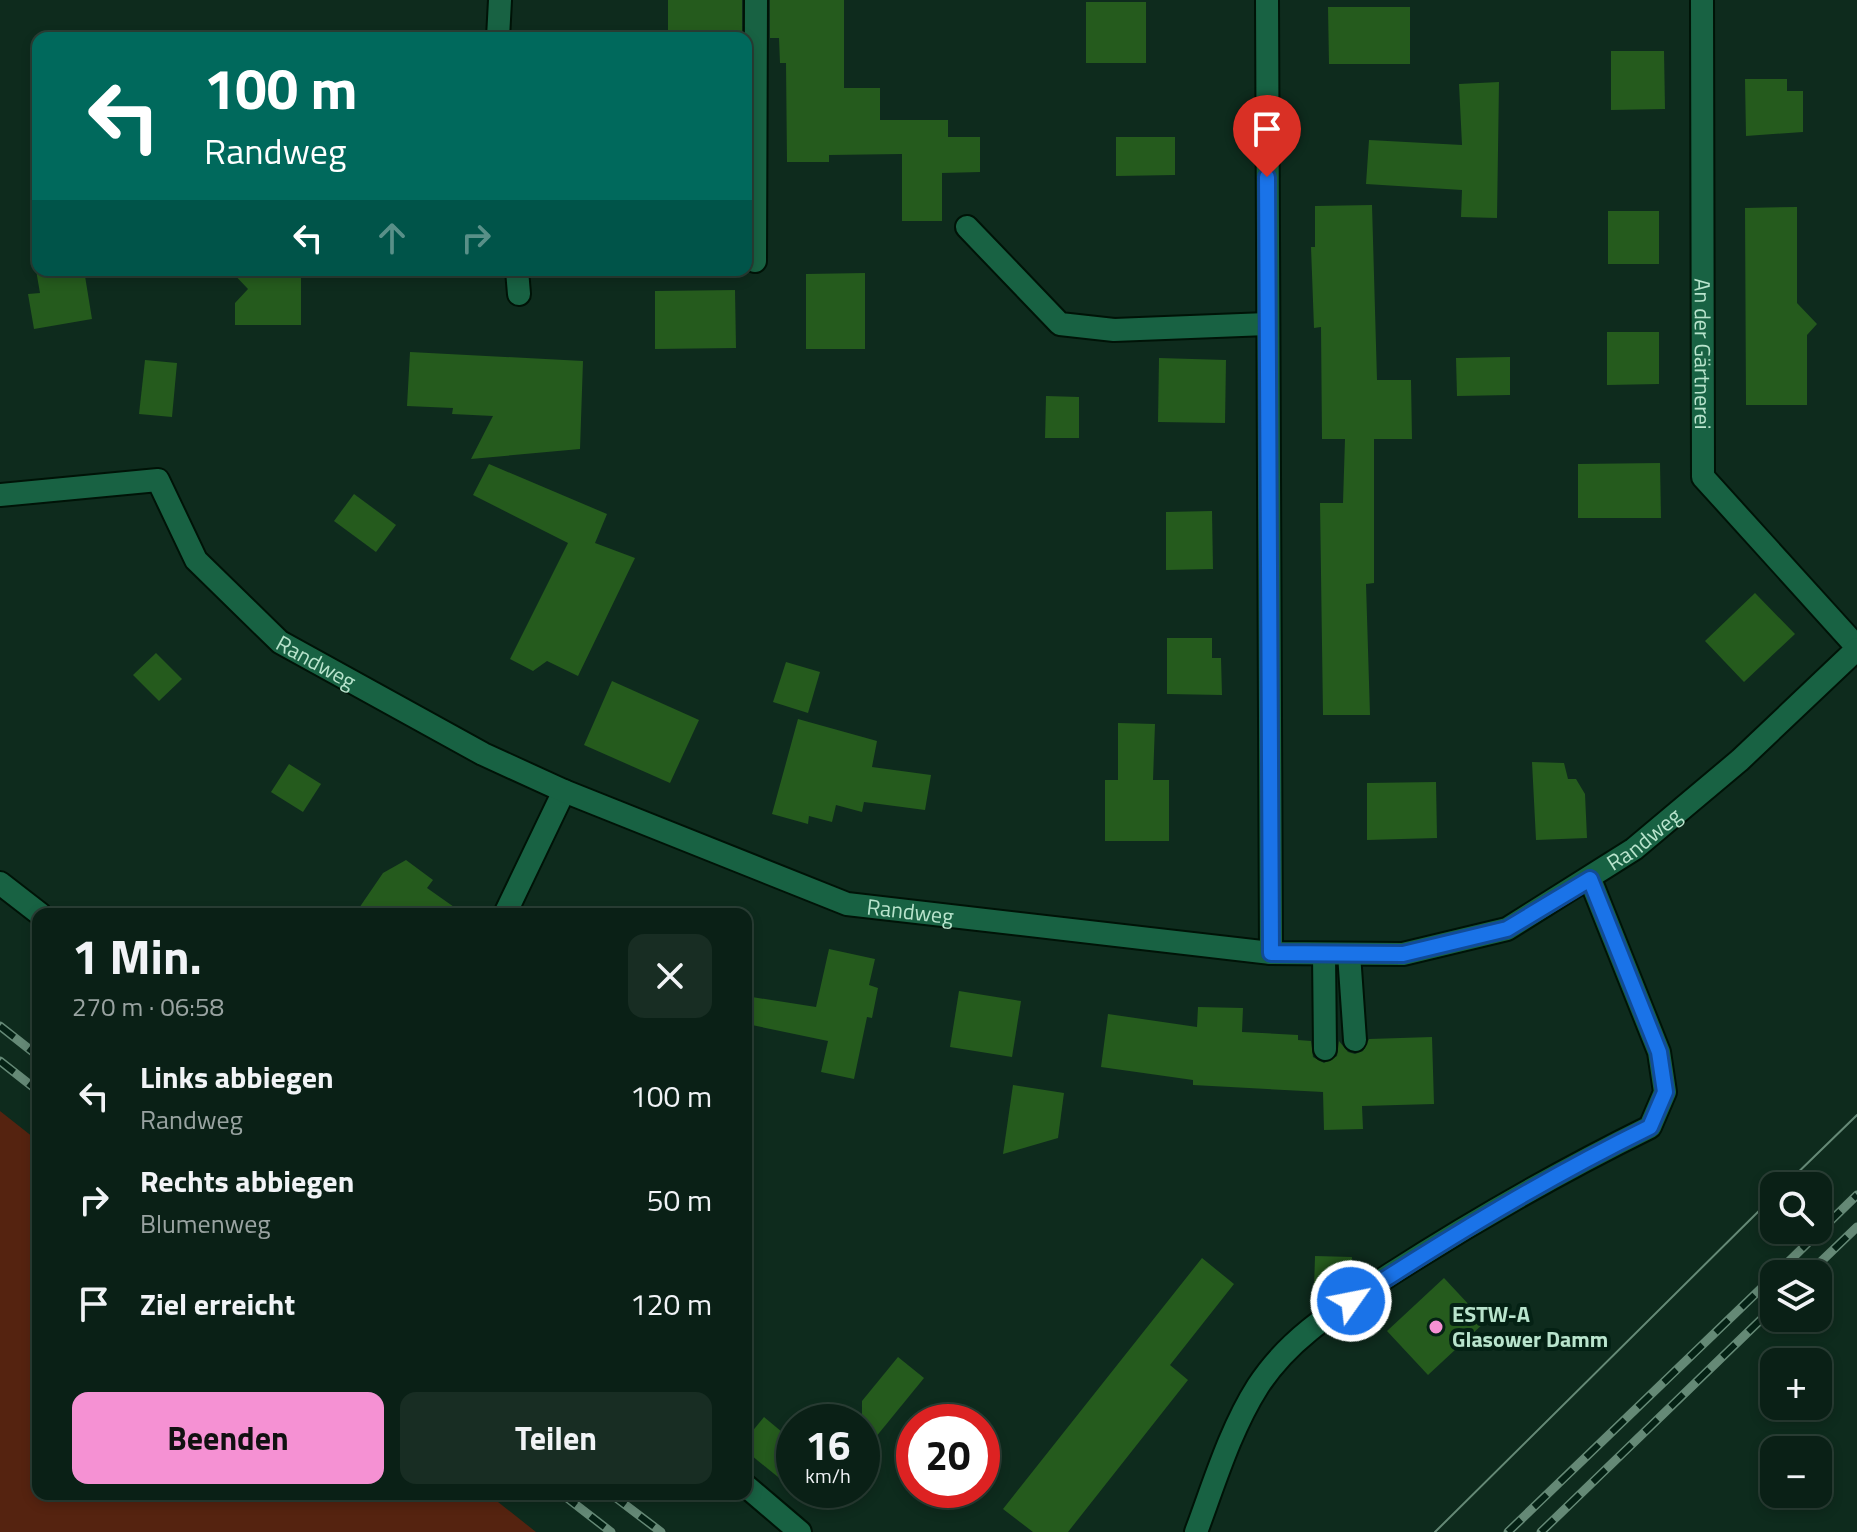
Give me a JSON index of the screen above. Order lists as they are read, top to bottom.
{
  "streets": {
    "street": ["An der Gärtnerei", "Randweg"]
  },
  "crossings": [
    ["An der Gärtnerei", "Randweg"]
  ],
  "places": ["ESTW-A Glasower Damm"],
  "page": {
    "turn": ["100 m", "Randweg"],
    "heading": ["1 Min.", "270 m · 06:58"],
    "list": [
      {
        "name": "Links abbiegen",
        "note": "Randweg",
        "value": "100 m"
      },
      {
        "name": "Rechts abbiegen",
        "note": "Blumenweg",
        "value": "50 m"
      },
      {
        "name": "Ziel erreicht",
        "value": "120 m"
      }
    ],
    "map_buttons": ["+", "−"],
    "buttons": ["Beenden", "Teilen"],
    "speed": "16 km/h",
    "limit": "20"
  }
}
